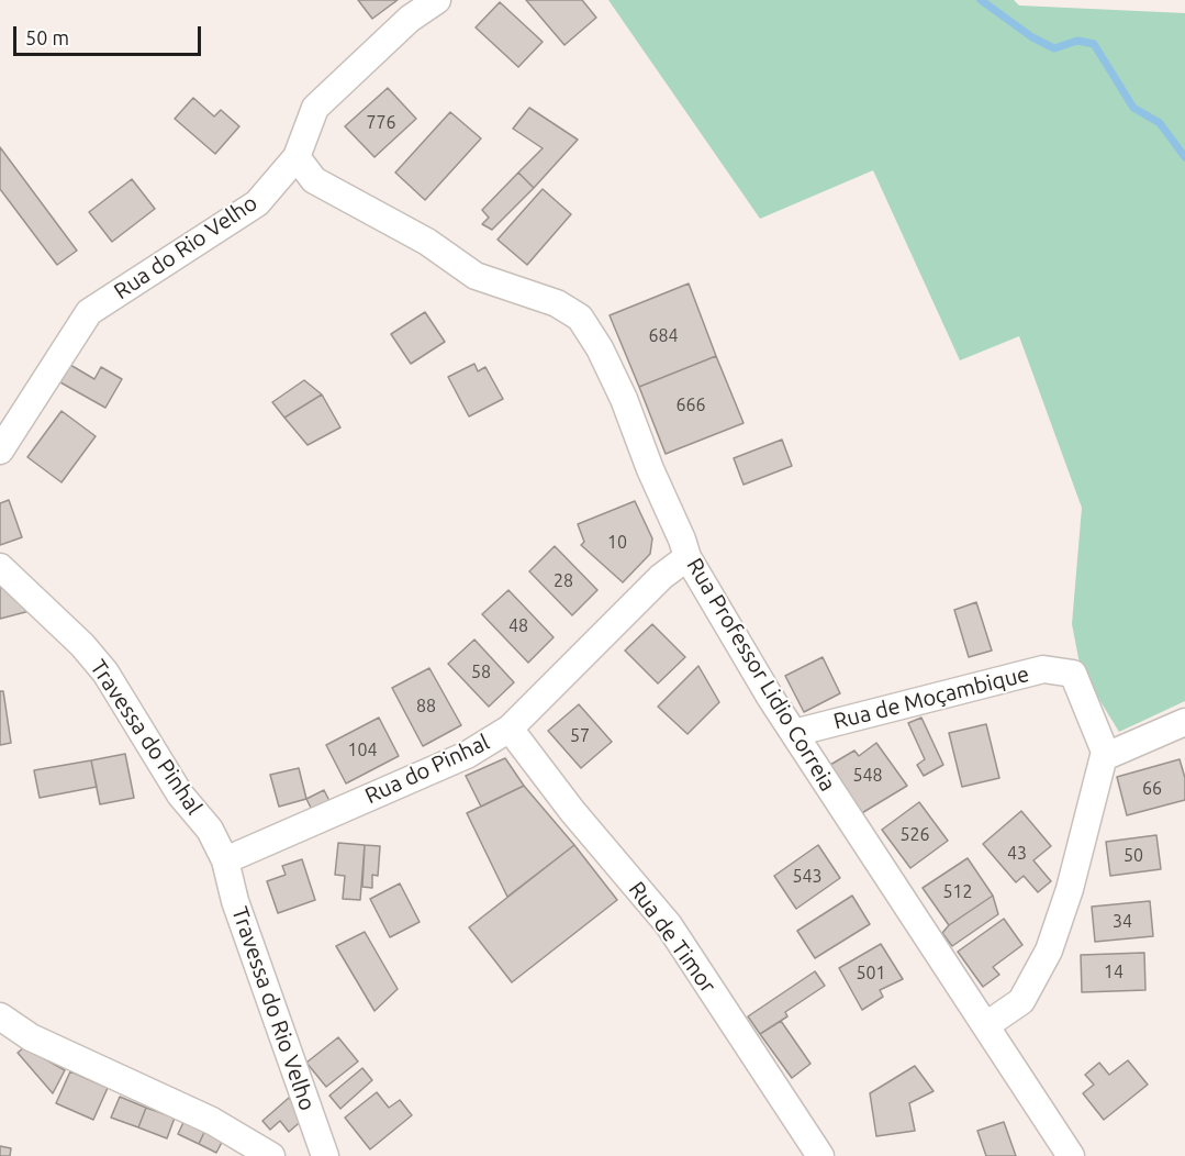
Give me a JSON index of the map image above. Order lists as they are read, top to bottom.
{
  "streets": {
    "street": [
      "Rua do Rio Velho",
      "Rua Professor Lidio Correia",
      "Rua de Moçambique",
      "Travessa do Pinhal",
      "Rua do Pinhal",
      "Rua de Timor",
      "Travessa do Rio Velho"
    ]
  },
  "crossings": [
    ["Rua do Rio Velho", "Rua Professor Lidio Correia"],
    ["Rua Professor Lidio Correia", "Rua de Moçambique"],
    ["Rua Professor Lidio Correia", "Rua do Pinhal"],
    ["Travessa do Pinhal", "Rua do Pinhal"],
    ["Travessa do Pinhal", "Travessa do Rio Velho"],
    ["Rua do Pinhal", "Rua de Timor"],
    ["Rua do Pinhal", "Travessa do Rio Velho"]
  ],
  "house_numbers": [
    "776",
    "684",
    "666",
    "10",
    "28",
    "48",
    "58",
    "88",
    "57",
    "104",
    "548",
    "66",
    "526",
    "43",
    "50",
    "543",
    "512",
    "34",
    "14",
    "501"
  ],
  "scale_bar": "50 m"
}
